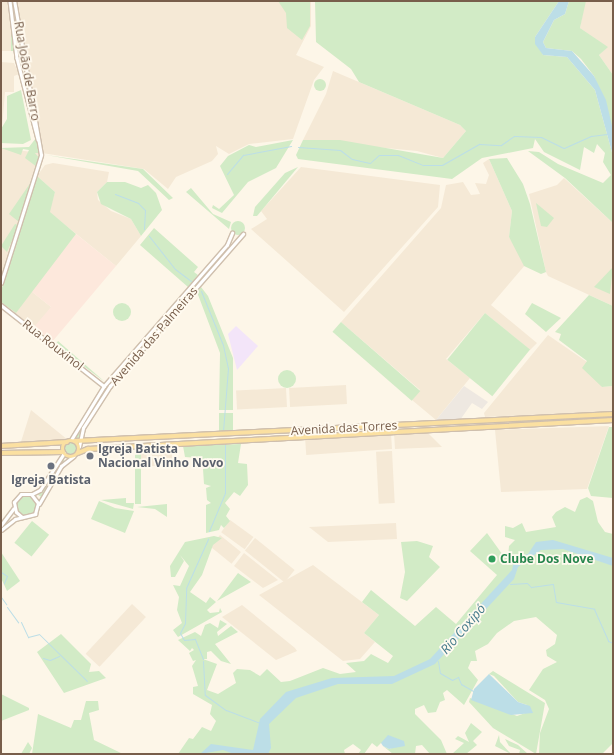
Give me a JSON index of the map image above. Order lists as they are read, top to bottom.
{
  "streets": {
    "main road": ["Avenida das Torres"],
    "street": ["Rua João de Barro", "Avenida das Palmeiras", "Rua Rouxinol"]
  },
  "crossings": [
    ["Avenida das Palmeiras", "Rua Rouxinol"],
    ["Avenida das Palmeiras", "Avenida das Torres"]
  ],
  "water": ["Rio Coxipó"],
  "places": ["Igreja Batista Nacional Vinho Novo", "Igreja Batista", "Clube Dos Nove"]
}
